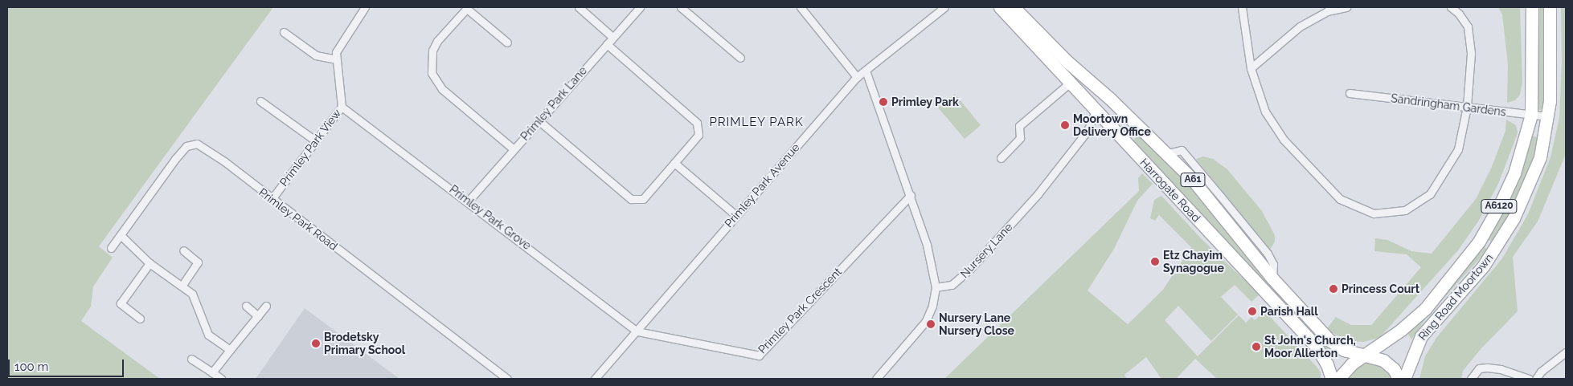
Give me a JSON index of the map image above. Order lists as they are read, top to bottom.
{
  "streets": {
    "highway": [
      "A61",
      "Harrogate Road",
      "A6120",
      "Ring Road Moortown"
    ],
    "street": [
      "Primley Park Lane",
      "Sandringham Gardens",
      "Primley Park View",
      "Primley Park Avenue",
      "Primley Park Grove",
      "Primley Park Road",
      "Nursery Lane",
      "Primley Park Crescent"
    ]
  },
  "crossings": [
    ["Primley Park Lane", "Primley Park Grove"],
    ["Sandringham Gardens", "Ring Road Moortown"],
    ["Primley Park View", "Primley Park Grove"],
    ["Primley Park View", "Primley Park Road"],
    ["Primley Park Avenue", "Primley Park Grove"],
    ["Primley Park Avenue", "Primley Park Crescent"],
    ["Harrogate Road", "Nursery Lane"],
    ["Harrogate Road", "Ring Road Moortown"],
    ["Primley Park Grove", "Primley Park Crescent"]
  ],
  "districts": ["PRIMLEY PARK"],
  "places": [
    "Primley Park",
    "Moortown Delivery Office",
    "Etz Chayim Synagogue",
    "Princess Court",
    "Parish Hall",
    "Nursery Lane Nursery Close",
    "Brodetsky Primary School",
    "St John's Church, Moor Allerton"
  ],
  "scale_bar": "100 m"
}
